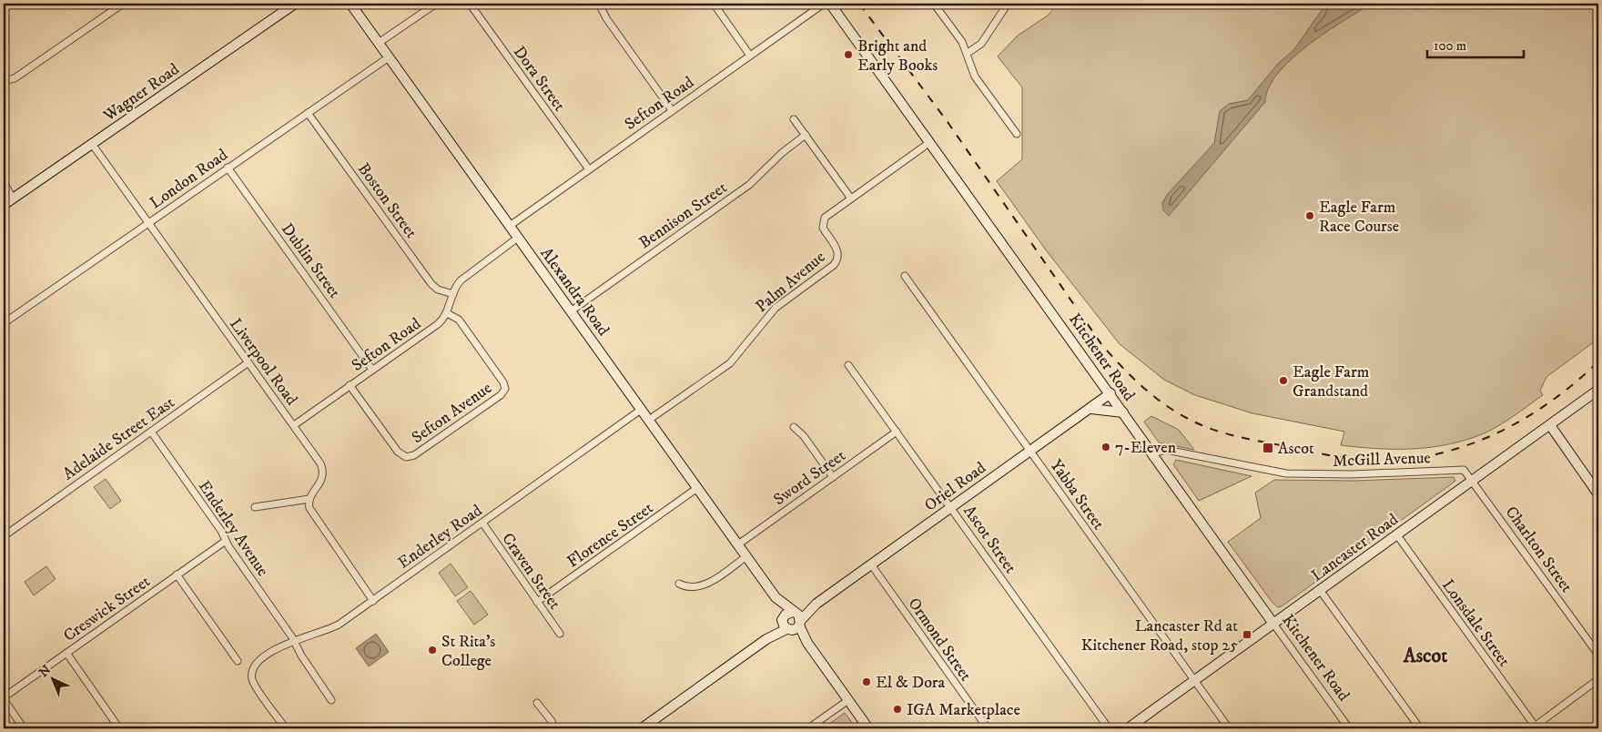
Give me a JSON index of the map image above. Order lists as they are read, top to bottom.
{
  "streets": {
    "street": [
      "Dora Street",
      "Wagner Road",
      "Sefton Road",
      "London Road",
      "Boston Street",
      "Bennison Street",
      "Dublin Street",
      "Palm Avenue",
      "Alexandra Road",
      "Kitchener Road",
      "Liverpool Road",
      "Sefton Avenue",
      "Adelaide Street East",
      "McGill Avenue",
      "Sword Street",
      "Oriel Road",
      "Yabba Street",
      "Enderley Avenue",
      "Florence Street",
      "Enderley Road",
      "Ascot Street",
      "Lancaster Road",
      "Charlton Street",
      "Craven Street",
      "Creswick Street",
      "Lonsdale Street",
      "Ormond Street"
    ]
  },
  "crossings": [
    ["Dora Street", "Sefton Road"],
    ["Wagner Road", "Liverpool Road"],
    ["Sefton Road", "Boston Street"],
    ["Sefton Road", "Dublin Street"],
    ["Sefton Road", "Alexandra Road"],
    ["Sefton Road", "Liverpool Road"],
    ["Sefton Road", "Sefton Avenue"],
    ["London Road", "Boston Street"],
    ["London Road", "Dublin Street"],
    ["London Road", "Alexandra Road"],
    ["London Road", "Liverpool Road"],
    ["Bennison Street", "Alexandra Road"],
    ["Palm Avenue", "Alexandra Road"],
    ["Palm Avenue", "Kitchener Road"],
    ["Alexandra Road", "Sword Street"],
    ["Alexandra Road", "Oriel Road"],
    ["Alexandra Road", "Florence Street"],
    ["Alexandra Road", "Enderley Road"],
    ["Kitchener Road", "McGill Avenue"],
    ["Kitchener Road", "Oriel Road"],
    ["Kitchener Road", "Lancaster Road"],
    ["Liverpool Road", "Adelaide Street East"],
    ["Adelaide Street East", "Enderley Avenue"],
    ["McGill Avenue", "Lancaster Road"],
    ["McGill Avenue", "Charlton Street"],
    ["Sword Street", "Ascot Street"],
    ["Oriel Road", "Yabba Street"],
    ["Oriel Road", "Ascot Street"],
    ["Oriel Road", "Ormond Street"],
    ["Yabba Street", "Lancaster Road"],
    ["Enderley Avenue", "Enderley Road"],
    ["Enderley Avenue", "Creswick Street"],
    ["Florence Street", "Craven Street"],
    ["Enderley Road", "Craven Street"],
    ["Lancaster Road", "Charlton Street"],
    ["Lancaster Road", "Lonsdale Street"]
  ],
  "districts": ["Ascot"],
  "places": {
    "other": [
      "Bright and Early Books",
      "Eagle Farm Race Course",
      "Eagle Farm Grandstand",
      "7-Eleven",
      "St Rita's College",
      "El & Dora",
      "IGA Marketplace"
    ],
    "transit": ["Ascot", "Lancaster Rd at Kitchener Road, stop 25"]
  },
  "scale_bar": "100 m",
  "north": "top left"
}
